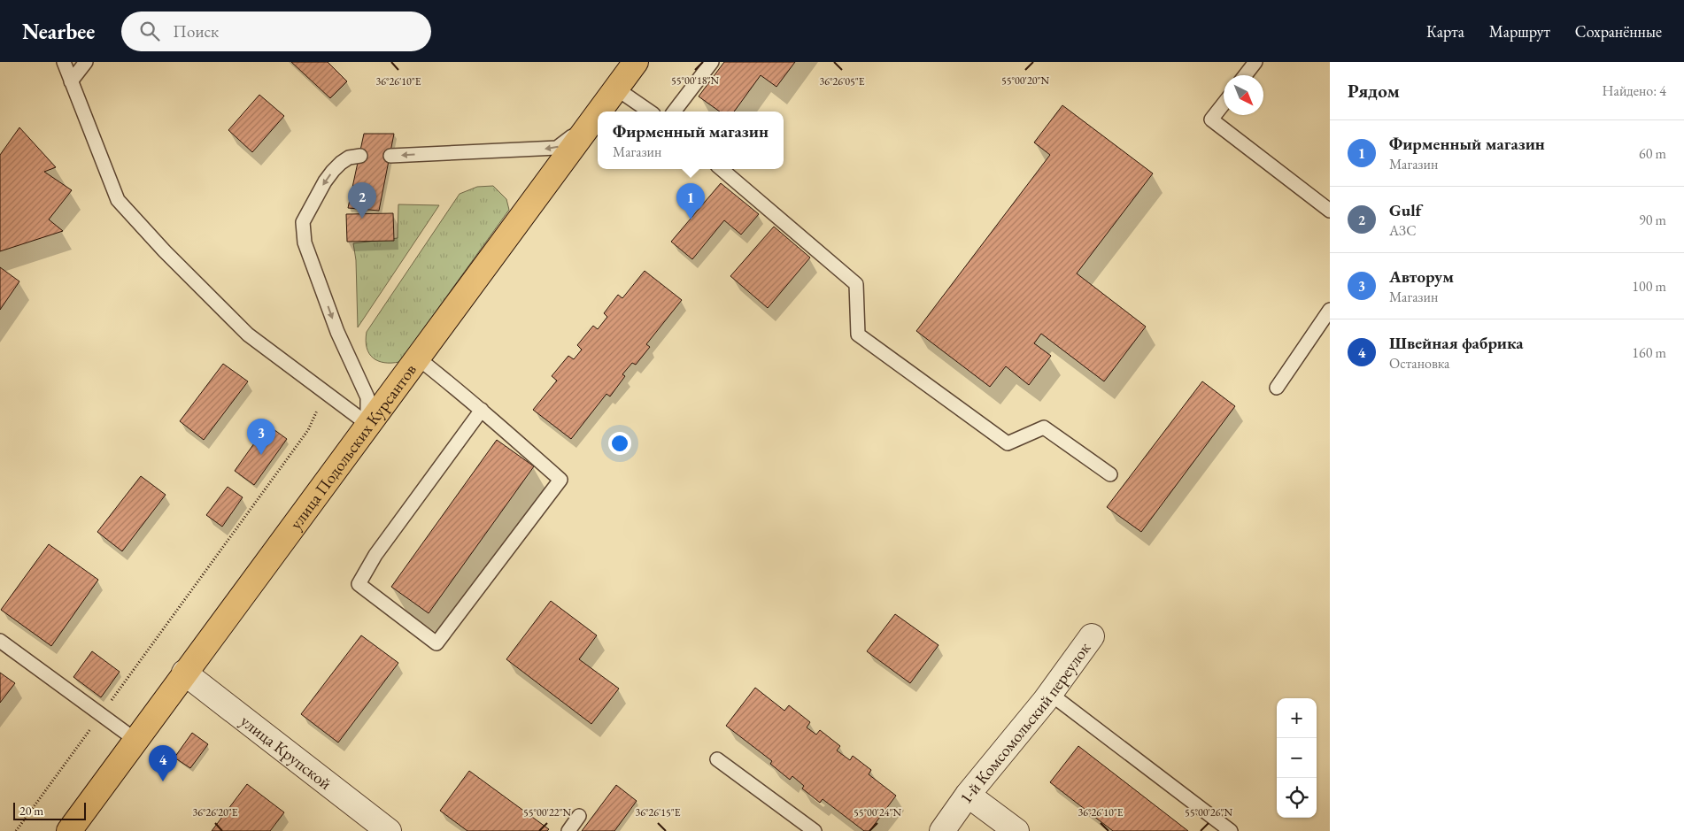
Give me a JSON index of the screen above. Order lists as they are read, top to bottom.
{
  "streets": {
    "main road": ["улица Подольских Курсантов"],
    "street": ["1-й Комсомольский переулок", "улица Крупской"]
  },
  "crossings": [
    ["улица Подольских Курсантов", "улица Крупской"]
  ],
  "scale_bar": "20 m",
  "north": "bottom right",
  "page": {
    "header": "Nearbee",
    "search": "Поиск",
    "nav": ["Карта", "Маршрут", "Сохранённые"],
    "heading": ["Рядом", "Найдено: 4"],
    "popup": ["Фирменный магазин", "Магазин"],
    "list": [
      {
        "mark": "1",
        "name": "Фирменный магазин",
        "note": "Магазин",
        "value": "60 m"
      },
      {
        "mark": "2",
        "name": "Gulf",
        "note": "АЗС",
        "value": "90 m"
      },
      {
        "mark": "3",
        "name": "Авторум",
        "note": "Магазин",
        "value": "100 m"
      },
      {
        "mark": "4",
        "name": "Швейная фабрика",
        "note": "Остановка",
        "value": "160 m"
      }
    ],
    "pins": [
      "2",
      "1",
      "3",
      "4"
    ],
    "map_buttons": ["+", "−"],
    "scale": "20 m"
  },
  "coordinates": [
    "55°00'18\"N",
    "55°00'20\"N",
    "36°26'10\"E",
    "36°26'05\"E",
    "36°26'20\"E",
    "36°26'15\"E",
    "55°00'22\"N",
    "55°00'24\"N",
    "55°00'26\"N"
  ]
}
